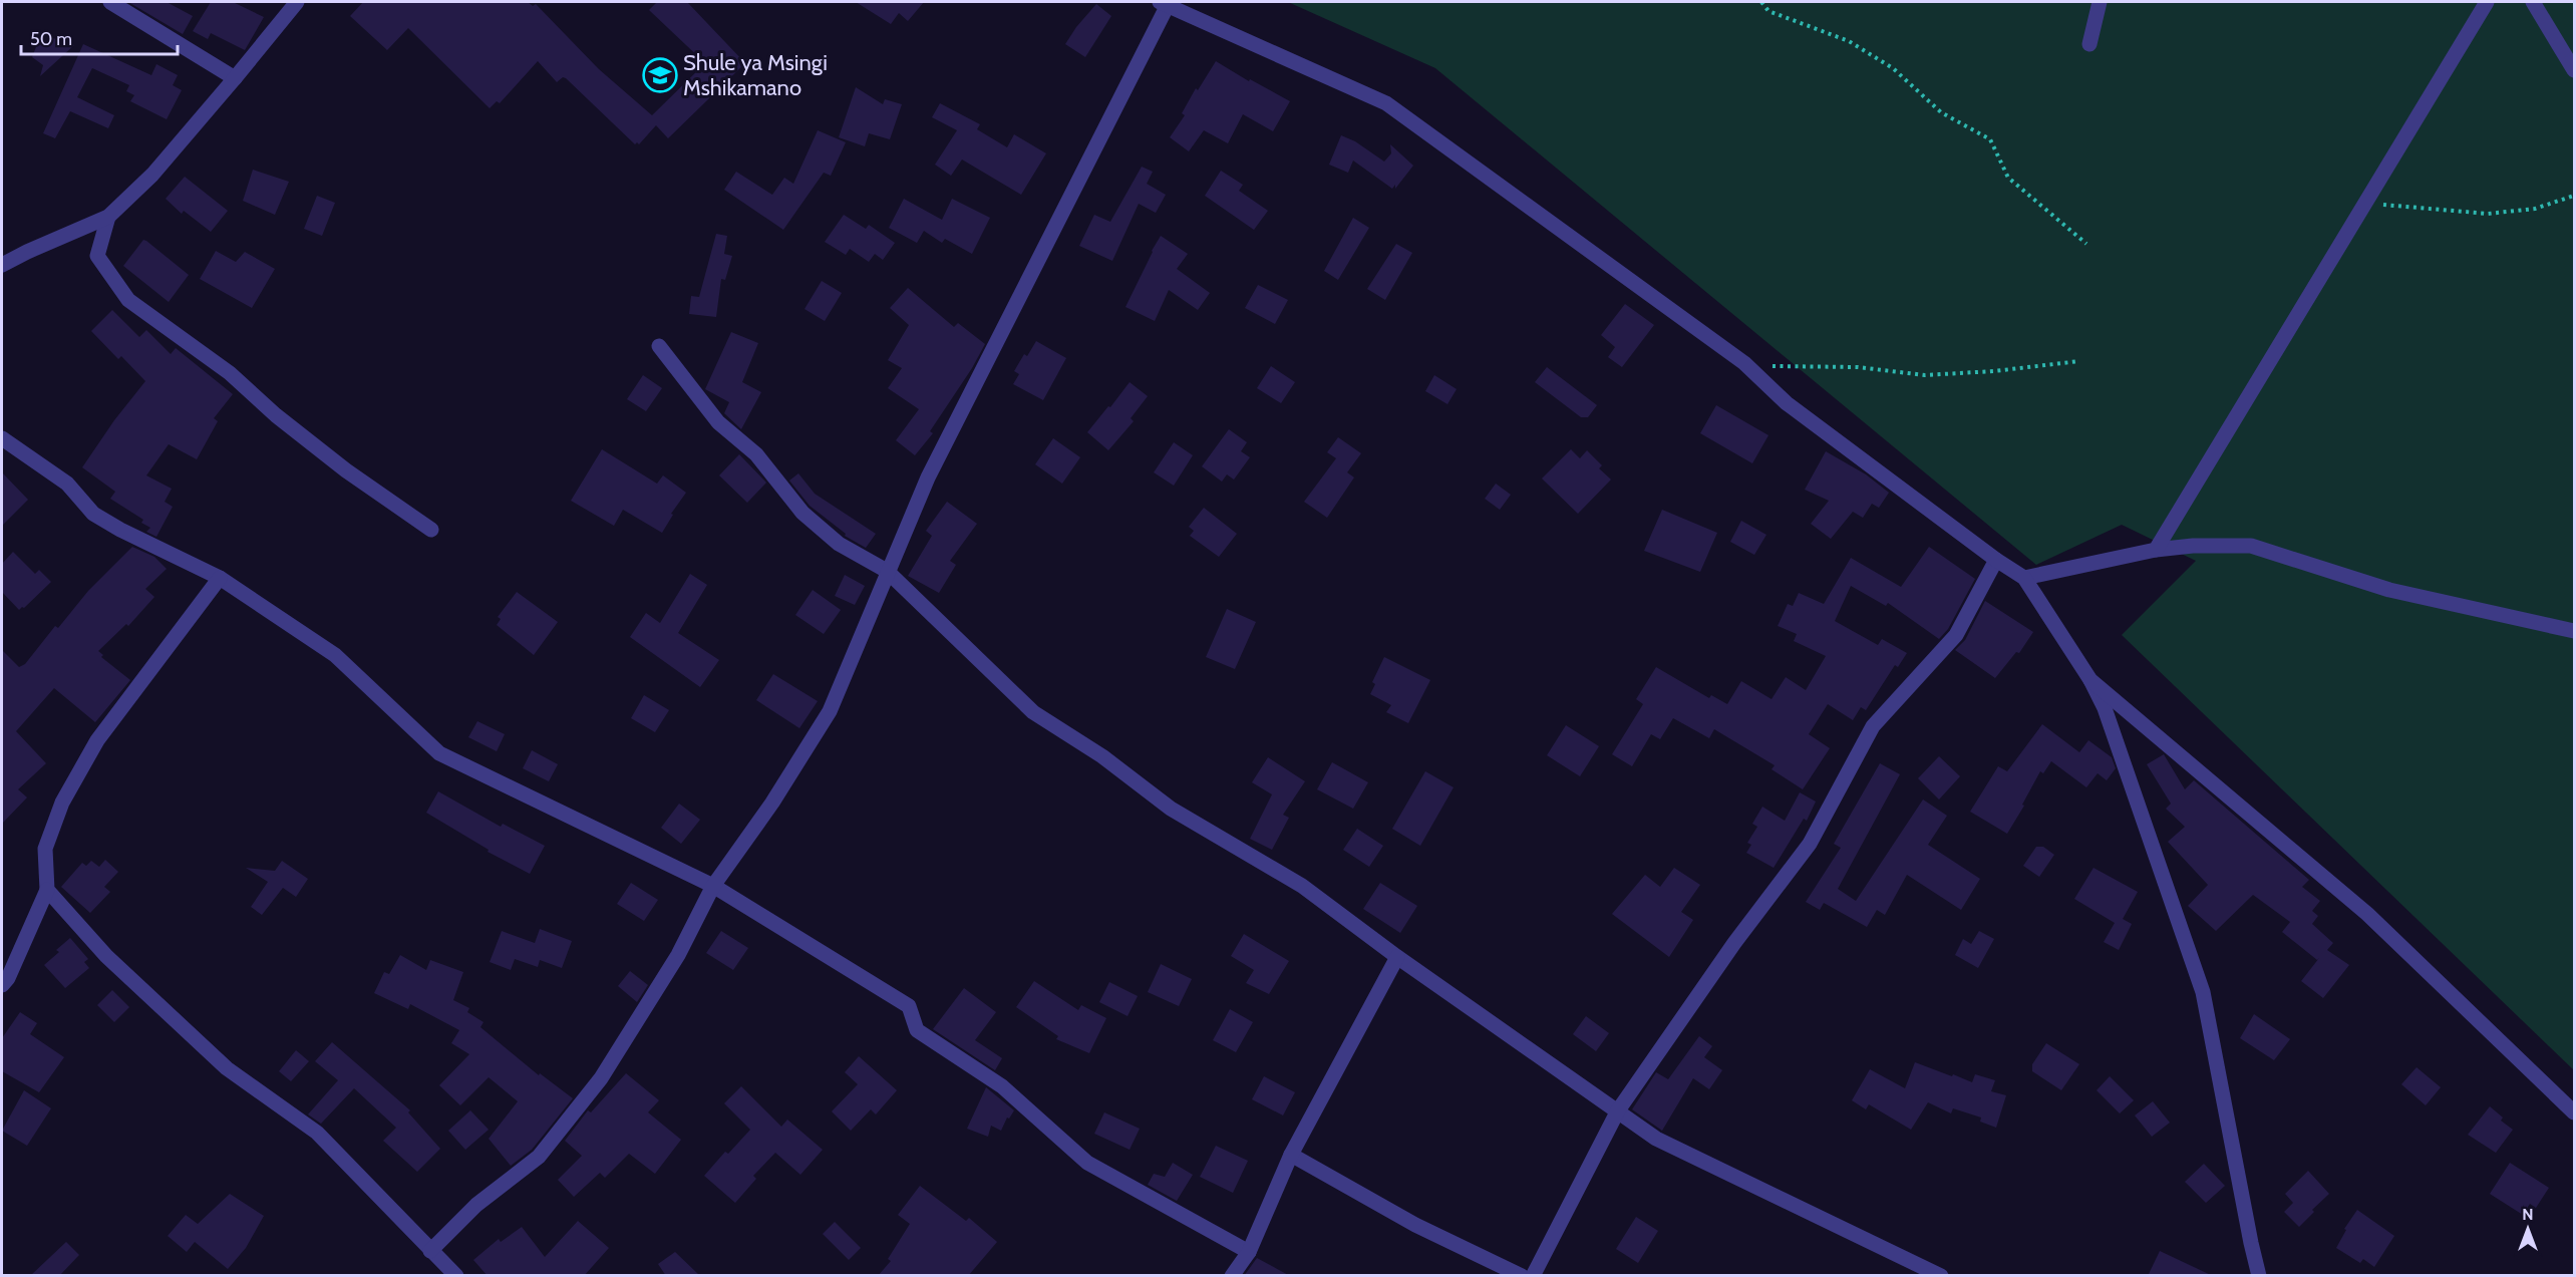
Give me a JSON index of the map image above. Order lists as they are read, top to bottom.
{
  "places": {
    "school or university": ["Shule ya Msingi Mshikamano"]
  },
  "scale_bar": "50 m",
  "north": "top"
}
